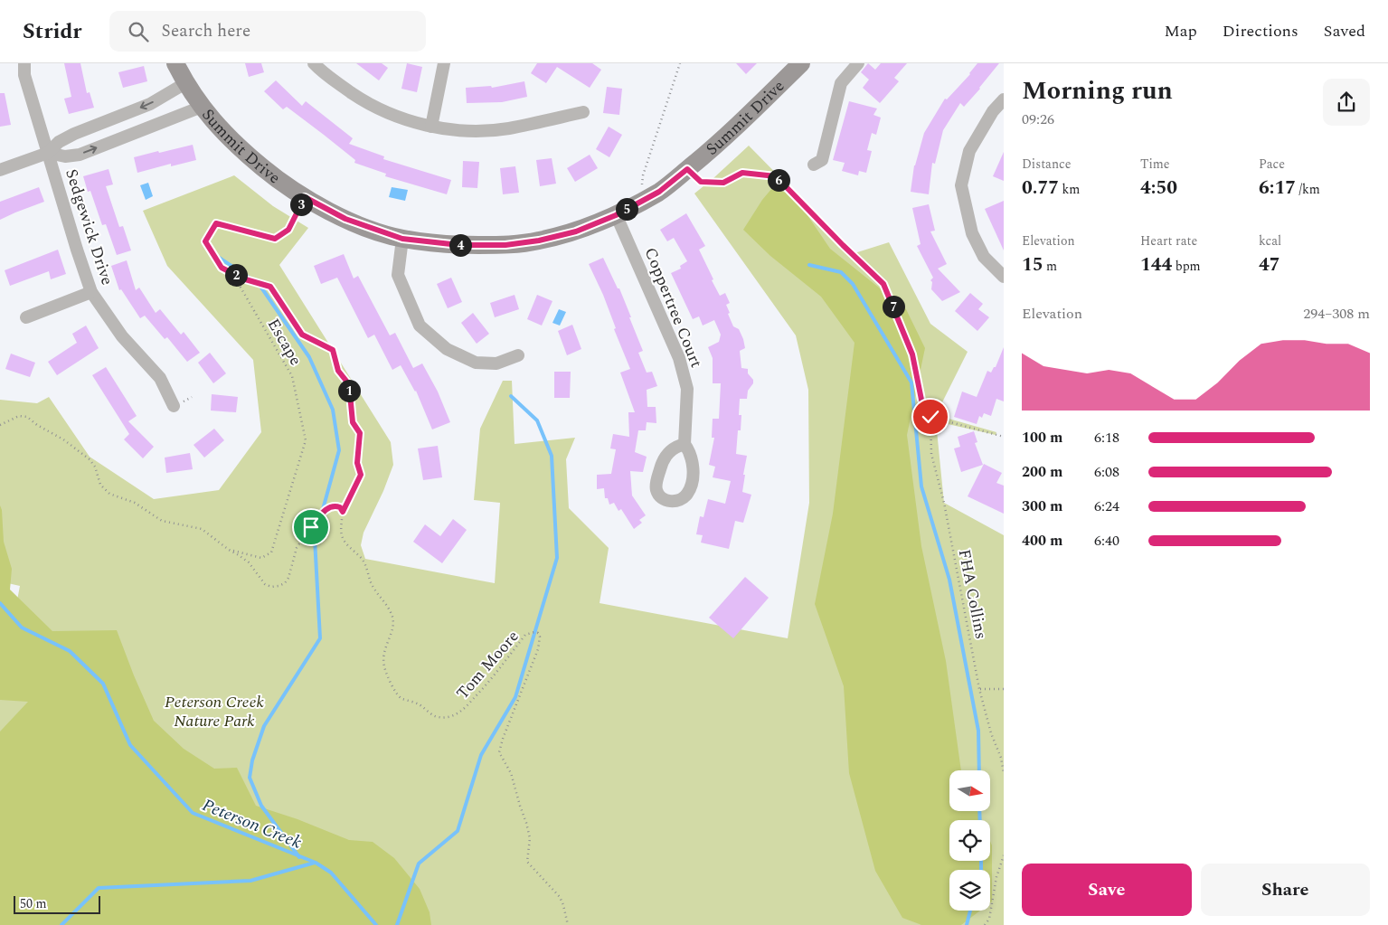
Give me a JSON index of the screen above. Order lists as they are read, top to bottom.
{
  "streets": {
    "main road": ["Summit Drive"],
    "street": ["Sedgewick Drive", "Coppertree Court"],
    "path": ["Escape", "FHA Collins", "Tom Moore"]
  },
  "crossings": [
    ["Summit Drive", "Coppertree Court"],
    ["Summit Drive", "Escape"]
  ],
  "water": ["Peterson Creek"],
  "parks": ["Peterson Creek Nature Park"],
  "scale_bar": "50 m",
  "north": "right",
  "page": {
    "header": "Stridr",
    "search": "Search here",
    "nav": ["Map", "Directions", "Saved"],
    "heading": ["Morning run", "09:26"],
    "stats": [
      ["Distance", "0.77 km"],
      ["Time", "4:50"],
      ["Pace", "6:17 /km"],
      ["Elevation", "15 m"],
      ["Heart rate", "144 bpm"],
      ["kcal", "47"]
    ],
    "pins": [
      "6",
      "3",
      "5",
      "4",
      "2",
      "7",
      "1"
    ],
    "chart": ["Elevation", "294–308 m"],
    "list": [
      {
        "name": "100 m",
        "note": "6:18"
      },
      {
        "name": "200 m",
        "note": "6:08"
      },
      {
        "name": "300 m",
        "note": "6:24"
      },
      {
        "name": "400 m",
        "note": "6:40"
      }
    ],
    "buttons": ["Save", "Share"],
    "scale": "50 m"
  }
}
